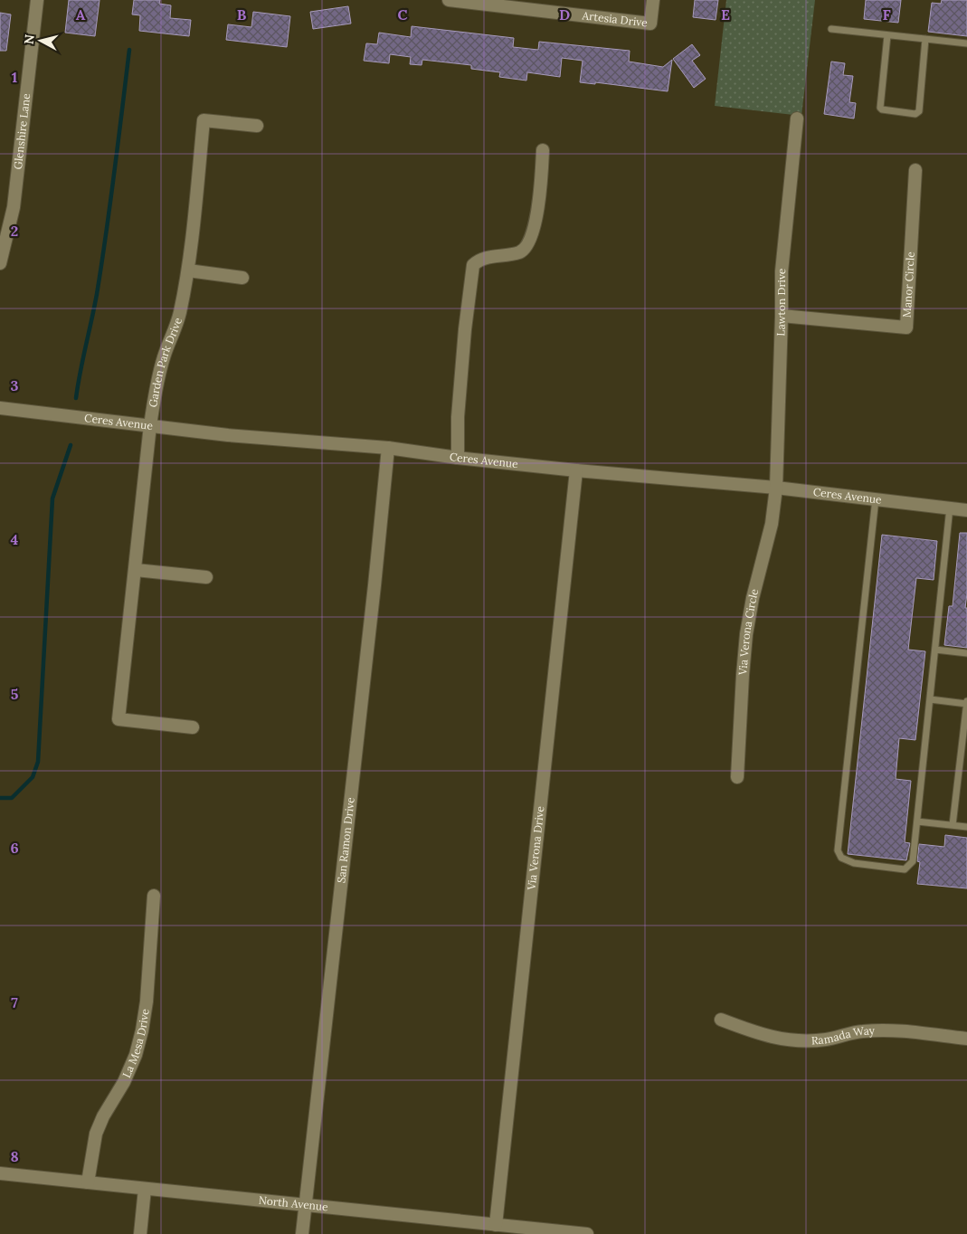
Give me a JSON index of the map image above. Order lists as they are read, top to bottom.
{
  "streets": {
    "street": [
      "Artesia Drive",
      "Glenshire Lane",
      "Manor Circle",
      "Lawton Drive",
      "Garden Park Drive",
      "Ceres Avenue",
      "Via Verona Circle",
      "San Ramon Drive",
      "Via Verona Drive",
      "Ramada Way",
      "La Mesa Drive",
      "North Avenue"
    ]
  },
  "crossings": [
    ["Manor Circle", "Lawton Drive"],
    ["Lawton Drive", "Ceres Avenue"],
    ["Lawton Drive", "Via Verona Circle"],
    ["Garden Park Drive", "Ceres Avenue"],
    ["Ceres Avenue", "Via Verona Circle"],
    ["Ceres Avenue", "San Ramon Drive"],
    ["Ceres Avenue", "Via Verona Drive"],
    ["San Ramon Drive", "North Avenue"],
    ["Via Verona Drive", "North Avenue"],
    ["La Mesa Drive", "North Avenue"]
  ],
  "north": "left",
  "grid": {
    "columns": [
      "A",
      "B",
      "C",
      "D",
      "E",
      "F"
    ],
    "rows": [
      "1",
      "2",
      "3",
      "4",
      "5",
      "6",
      "7",
      "8"
    ]
  }
}
